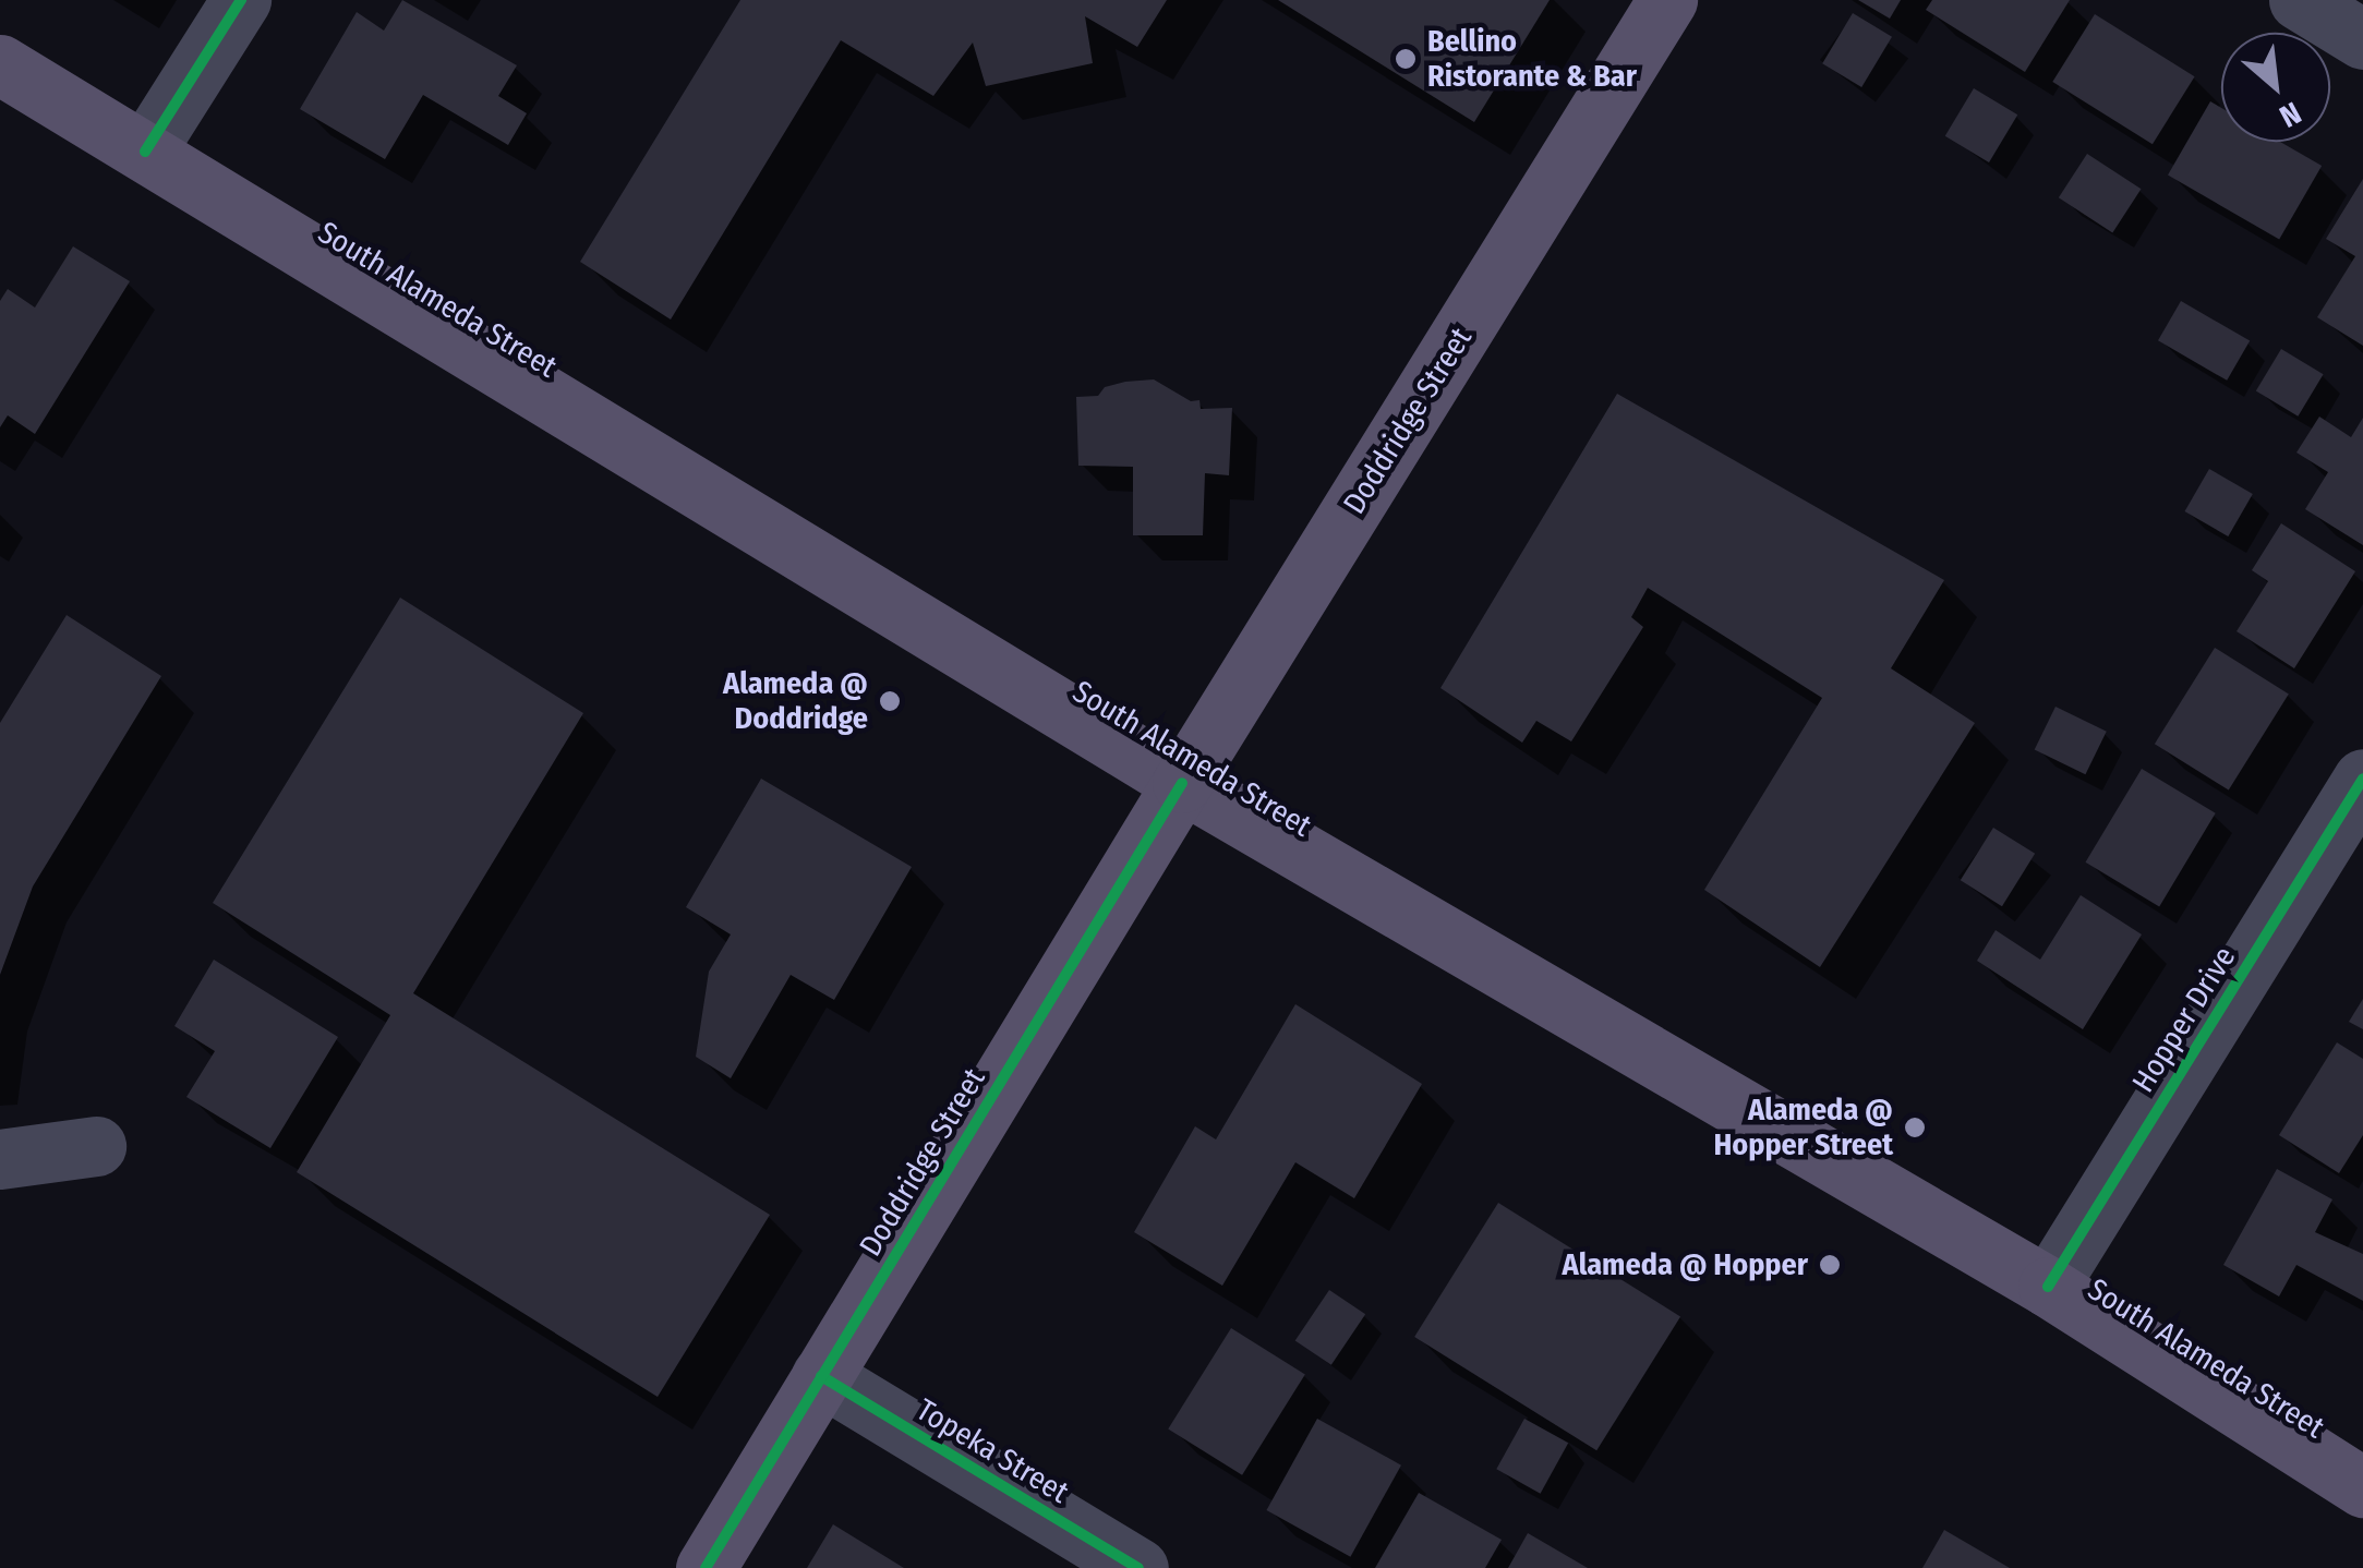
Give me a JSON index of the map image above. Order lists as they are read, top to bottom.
{
  "streets": {
    "main road": ["South Alameda Street", "Doddridge Street"],
    "street": ["Hopper Drive", "Topeka Street"]
  },
  "crossings": [
    ["South Alameda Street", "Doddridge Street"],
    ["South Alameda Street", "Hopper Drive"],
    ["Doddridge Street", "Topeka Street"]
  ],
  "places": [
    "Bellino Ristorante & Bar",
    "Alameda @ Doddridge",
    "Alameda @ Hopper Street",
    "Alameda @ Hopper"
  ],
  "north": "bottom right"
}
